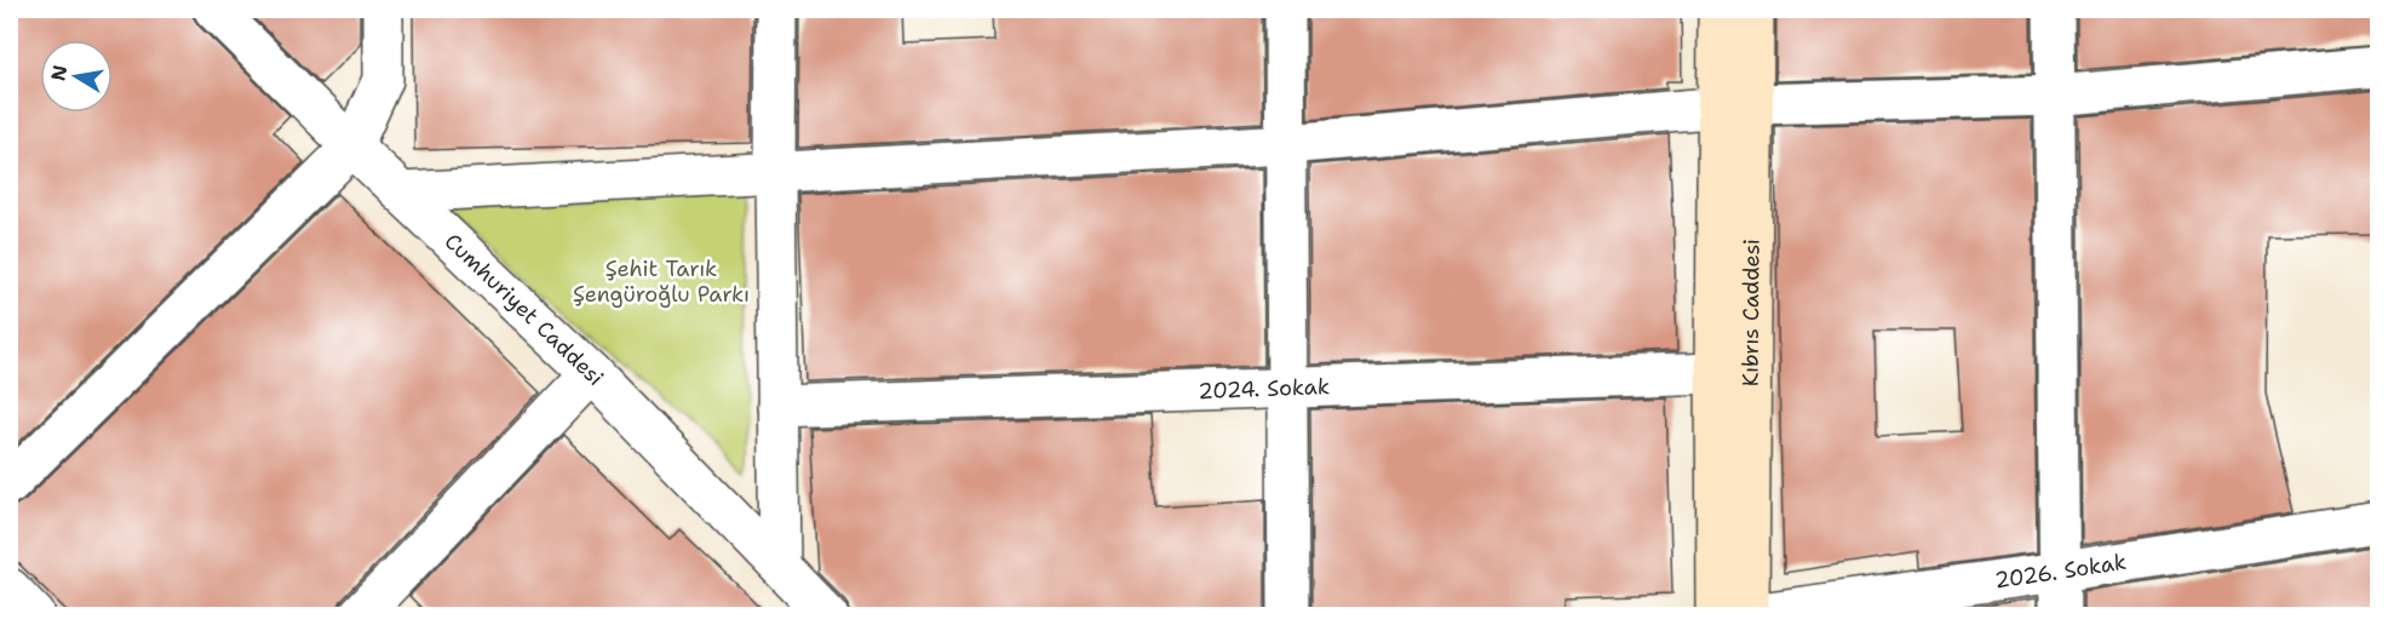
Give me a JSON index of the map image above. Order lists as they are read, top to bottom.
{
  "streets": {
    "main road": ["Kıbrıs Caddesi"],
    "street": ["Cumhuriyet Caddesi", "2024. Sokak", "2026. Sokak"]
  },
  "crossings": [
    ["Kıbrıs Caddesi", "2024. Sokak"],
    ["Kıbrıs Caddesi", "2026. Sokak"]
  ],
  "parks": ["Şehit Tarık Şengüroğlu Parkı"],
  "north": "left"
}
